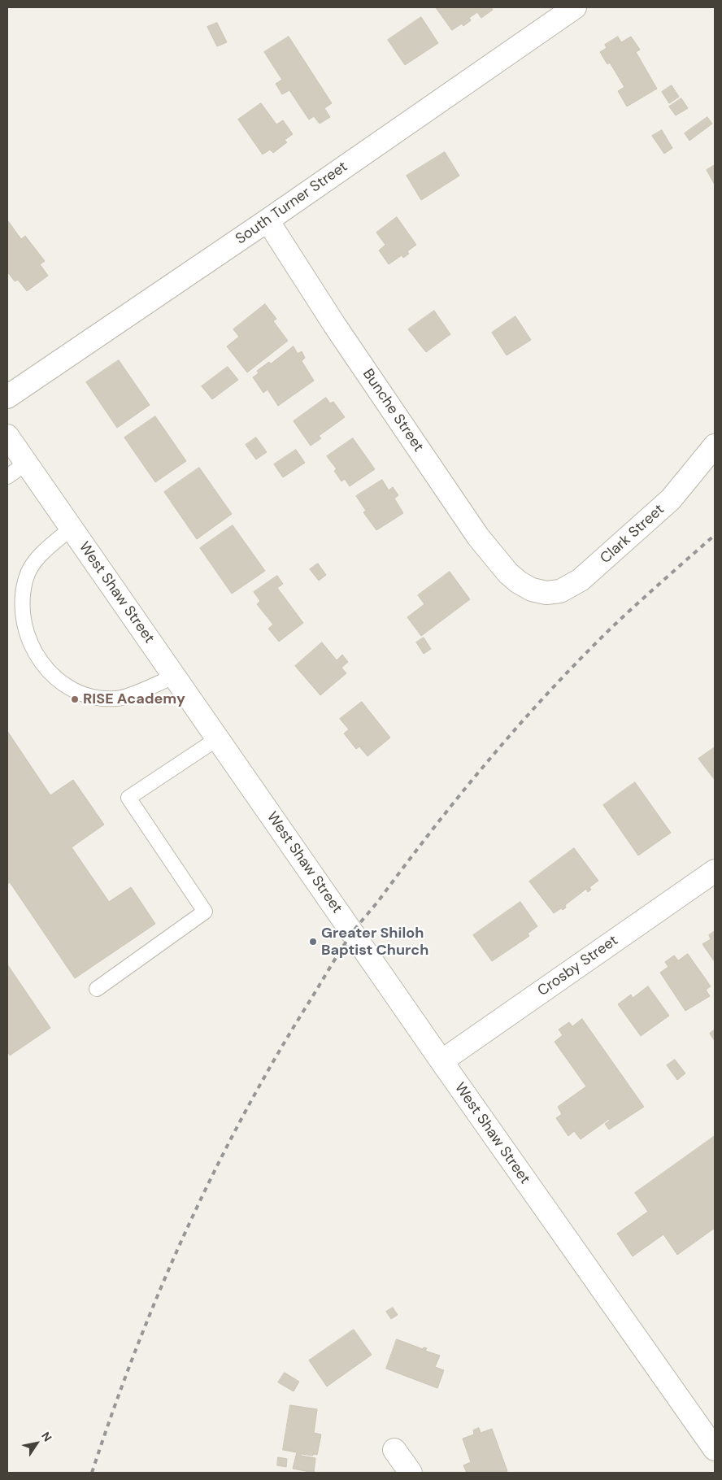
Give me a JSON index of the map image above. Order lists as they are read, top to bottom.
{
  "streets": {
    "street": [
      "South Turner Street",
      "Bunche Street",
      "Clark Street",
      "West Shaw Street",
      "Crosby Street"
    ]
  },
  "crossings": [
    ["South Turner Street", "Bunche Street"],
    ["Bunche Street", "Clark Street"],
    ["West Shaw Street", "Crosby Street"]
  ],
  "places": ["RISE Academy", "Greater Shiloh Baptist Church"],
  "north": "top right"
}
